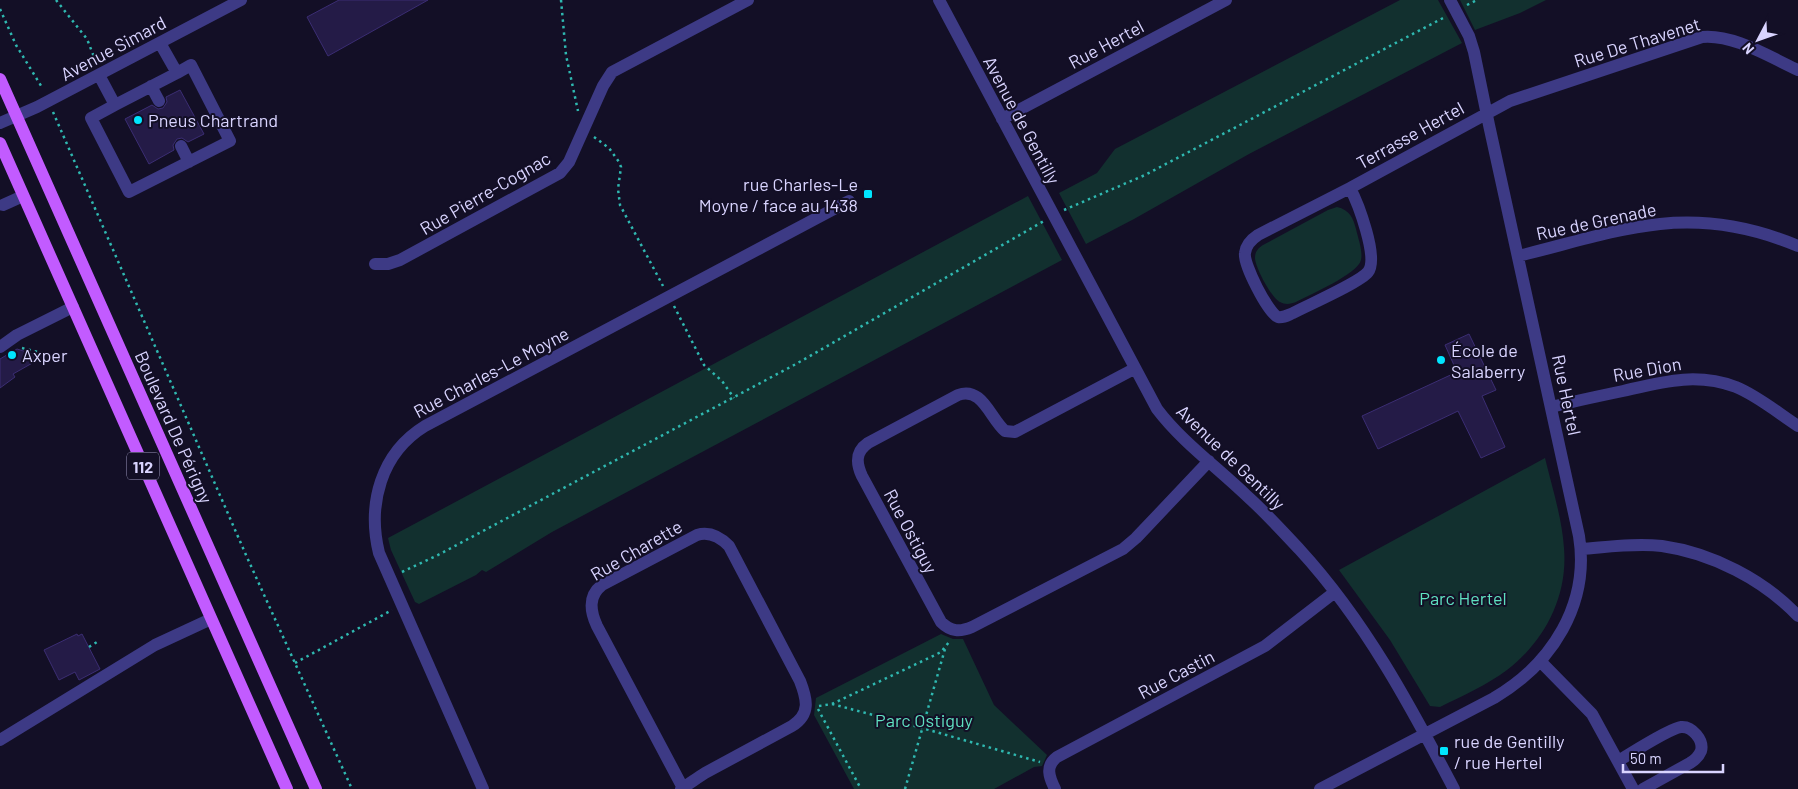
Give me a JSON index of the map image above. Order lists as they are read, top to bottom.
{
  "streets": {
    "main road": ["Boulevard De Périgny", "112"],
    "street": [
      "Rue De Thavenet",
      "Rue Hertel",
      "Avenue Simard",
      "Avenue de Gentilly",
      "Terrasse Hertel",
      "Rue Pierre-Cognac",
      "Rue de Grenade",
      "Rue Dion",
      "Rue Charles-Le Moyne",
      "Rue Ostiguy",
      "Rue Charette",
      "Rue Castin"
    ]
  },
  "crossings": [
    ["Rue De Thavenet", "Rue Hertel"],
    ["Rue De Thavenet", "Terrasse Hertel"],
    ["Rue Hertel", "Avenue de Gentilly"],
    ["Rue Hertel", "Terrasse Hertel"],
    ["Rue Hertel", "Rue de Grenade"],
    ["Rue Hertel", "Rue Dion"],
    ["Avenue Simard", "Boulevard De Périgny"],
    ["Avenue de Gentilly", "Rue Ostiguy"],
    ["Avenue de Gentilly", "Rue Castin"]
  ],
  "parks": ["Parc Hertel", "Parc Ostiguy"],
  "places": {
    "other": ["Pneus Chartrand", "Axper", "École de Salaberry"],
    "transit": ["rue Charles-Le Moyne / face au 1438", "rue de Gentilly / rue Hertel"]
  },
  "scale_bar": "50 m",
  "north": "bottom left"
}
